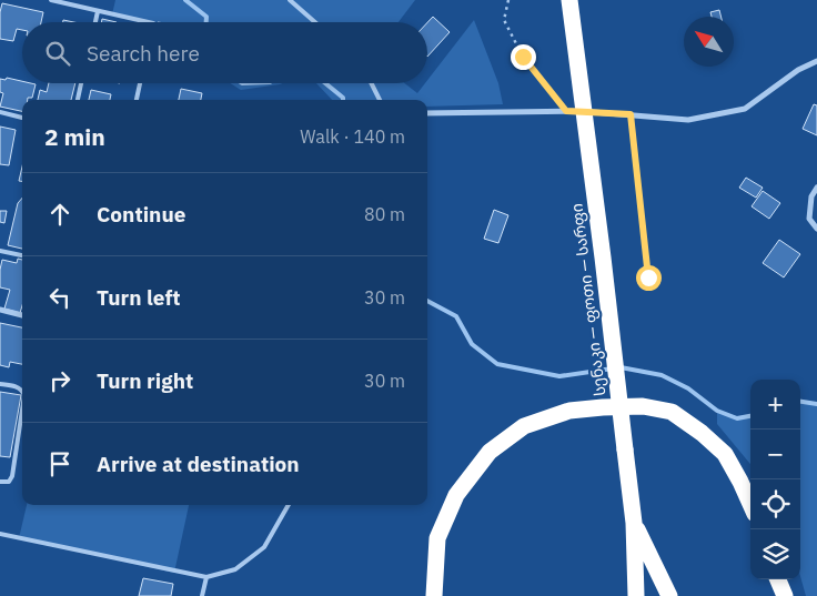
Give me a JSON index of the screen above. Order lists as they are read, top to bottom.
{
  "streets": {
    "highway": ["სენაკი — ფოთი — სარფი"]
  },
  "north": "top left",
  "page": {
    "search": "Search here",
    "heading": ["2 min", "Walk · 140 m"],
    "list": [
      ["Continue", "80 m"],
      ["Turn left", "30 m"],
      ["Turn right", "30 m"],
      "Arrive at destination"
    ],
    "map_buttons": ["+", "−"]
  }
}
